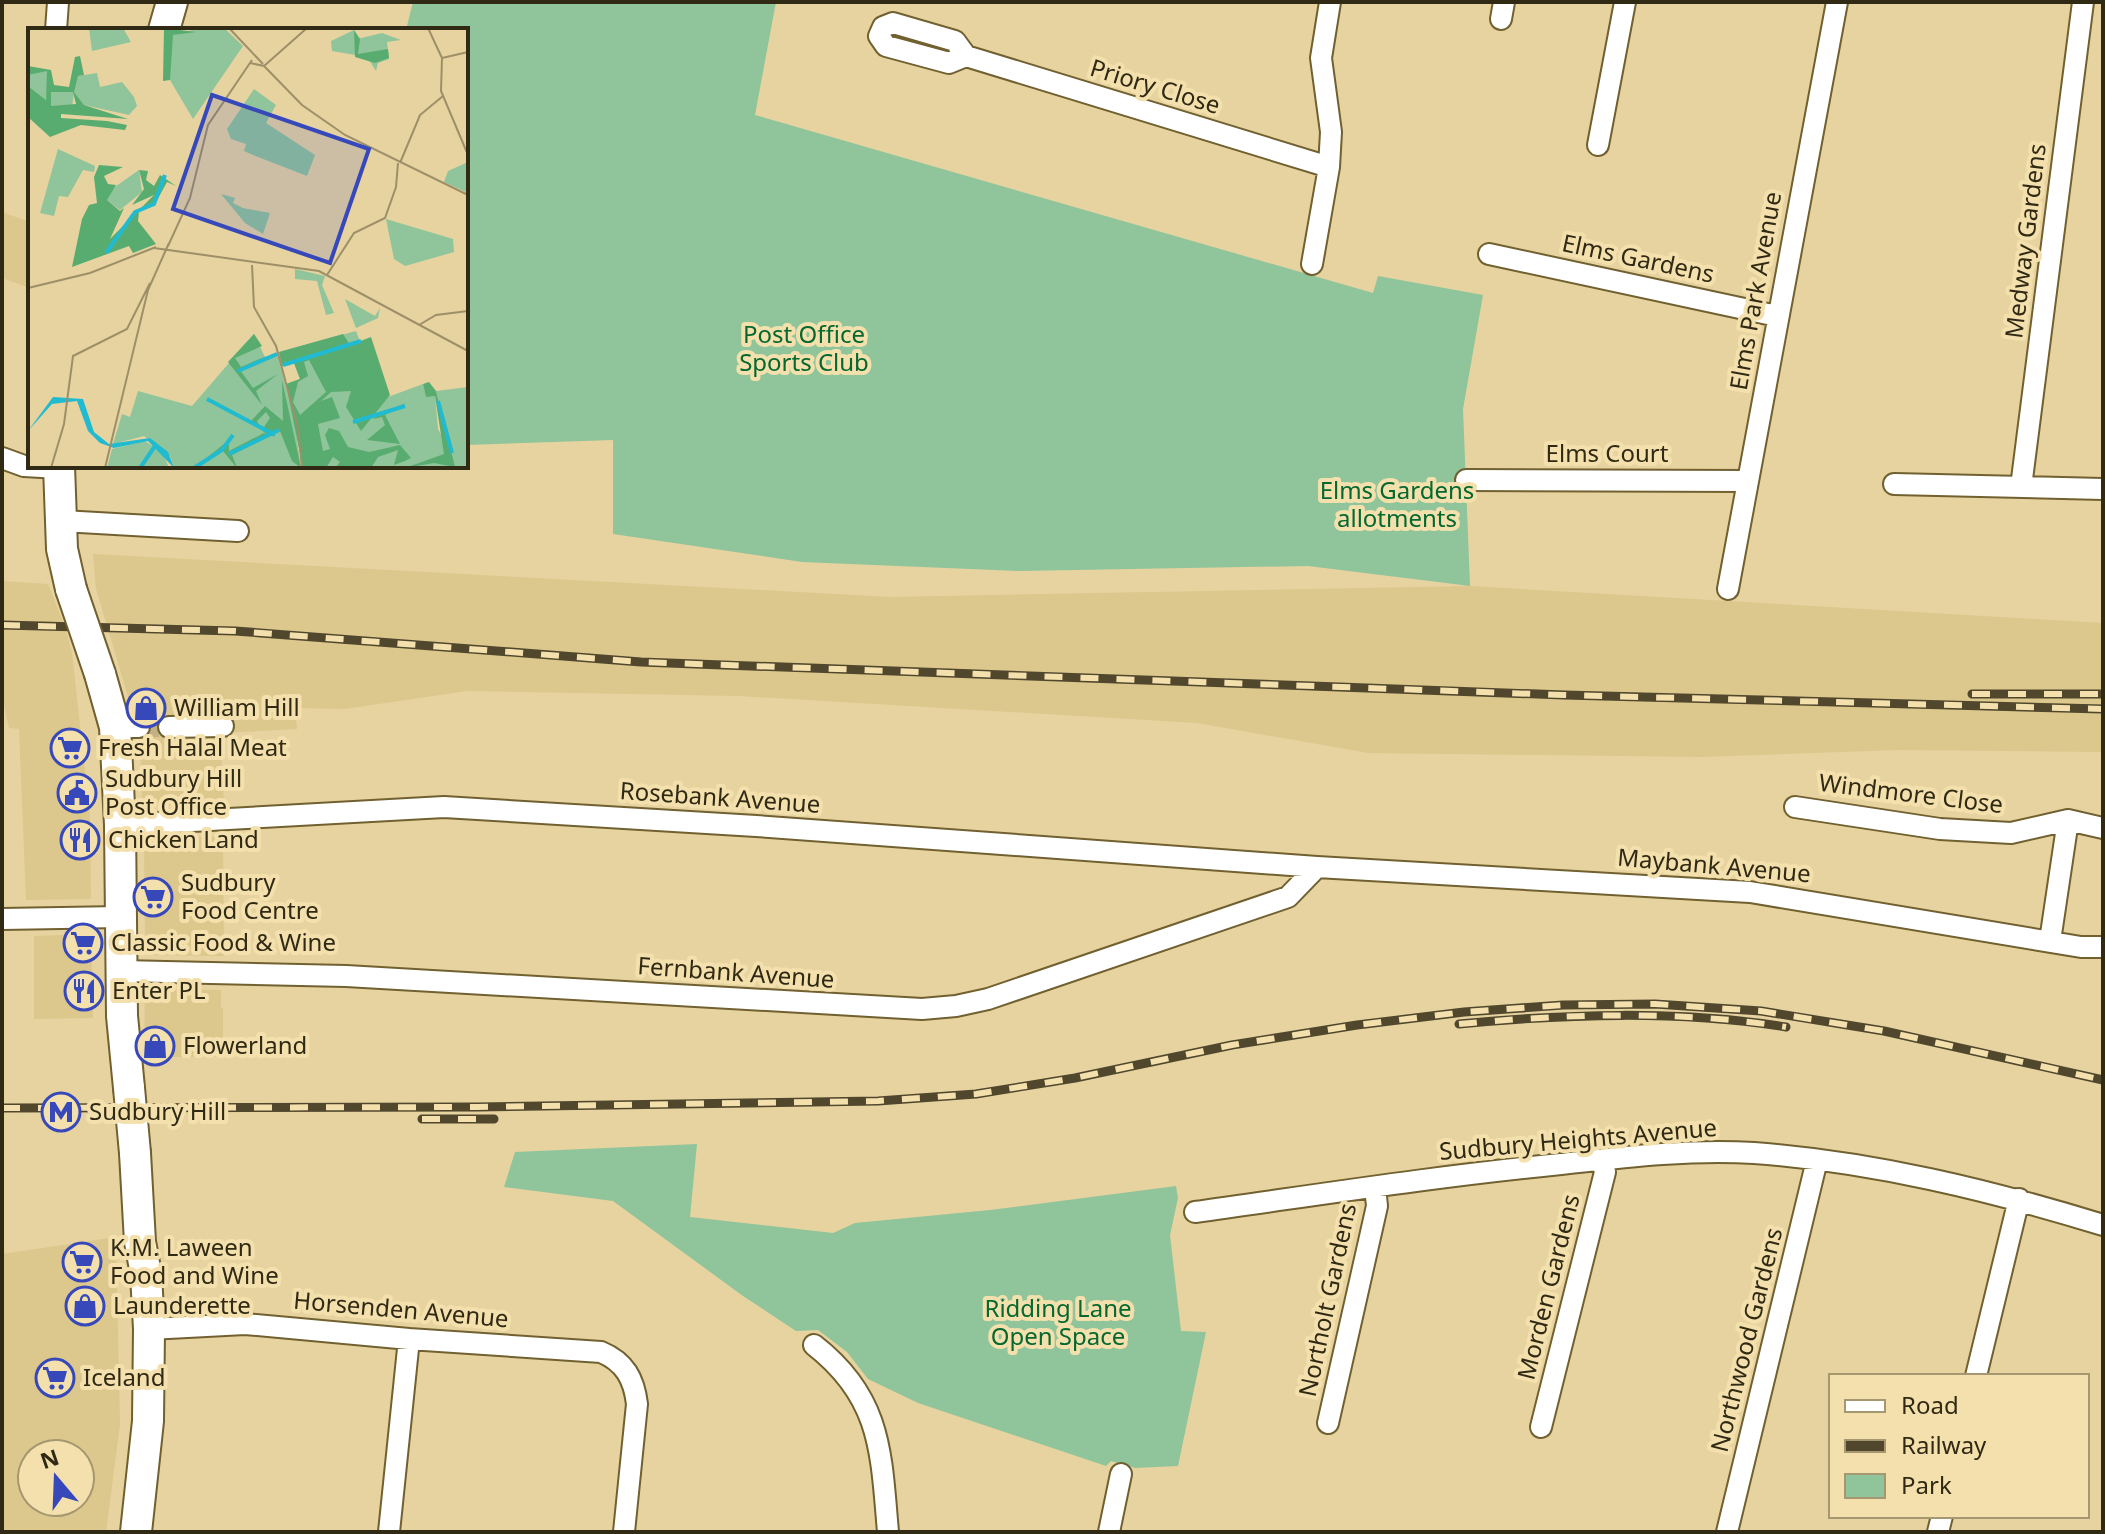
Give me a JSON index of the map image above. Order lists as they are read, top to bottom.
{
  "streets": {
    "street": [
      "Priory Close",
      "Medway Gardens",
      "Elms Gardens",
      "Elms Park Avenue",
      "Elms Court",
      "Windmore Close",
      "Rosebank Avenue",
      "Maybank Avenue",
      "Fernbank Avenue",
      "Sudbury Heights Avenue",
      "Morden Gardens",
      "Northolt Gardens",
      "Horsenden Avenue",
      "Northwood Gardens"
    ]
  },
  "crossings": [
    ["Elms Gardens", "Elms Park Avenue"],
    ["Elms Park Avenue", "Elms Court"],
    ["Rosebank Avenue", "Maybank Avenue"],
    ["Rosebank Avenue", "Fernbank Avenue"],
    ["Maybank Avenue", "Fernbank Avenue"],
    ["Sudbury Heights Avenue", "Morden Gardens"],
    ["Sudbury Heights Avenue", "Northolt Gardens"],
    ["Sudbury Heights Avenue", "Northwood Gardens"]
  ],
  "parks": ["Post Office Sports Club", "Elms Gardens allotments", "Ridding Lane Open Space"],
  "places": {
    "shop": ["William Hill", "Flowerland", "Launderette"],
    "supermarket": [
      "Fresh Halal Meat",
      "Sudbury Food Centre",
      "Classic Food & Wine",
      "K.M. Laween Food and Wine",
      "Iceland"
    ],
    "public building": ["Sudbury Hill Post Office"],
    "restaurant": ["Chicken Land", "Enter PL"],
    "metro station": ["Sudbury Hill"]
  },
  "legend": ["Road", "Railway", "Park"],
  "north": "top"
}
